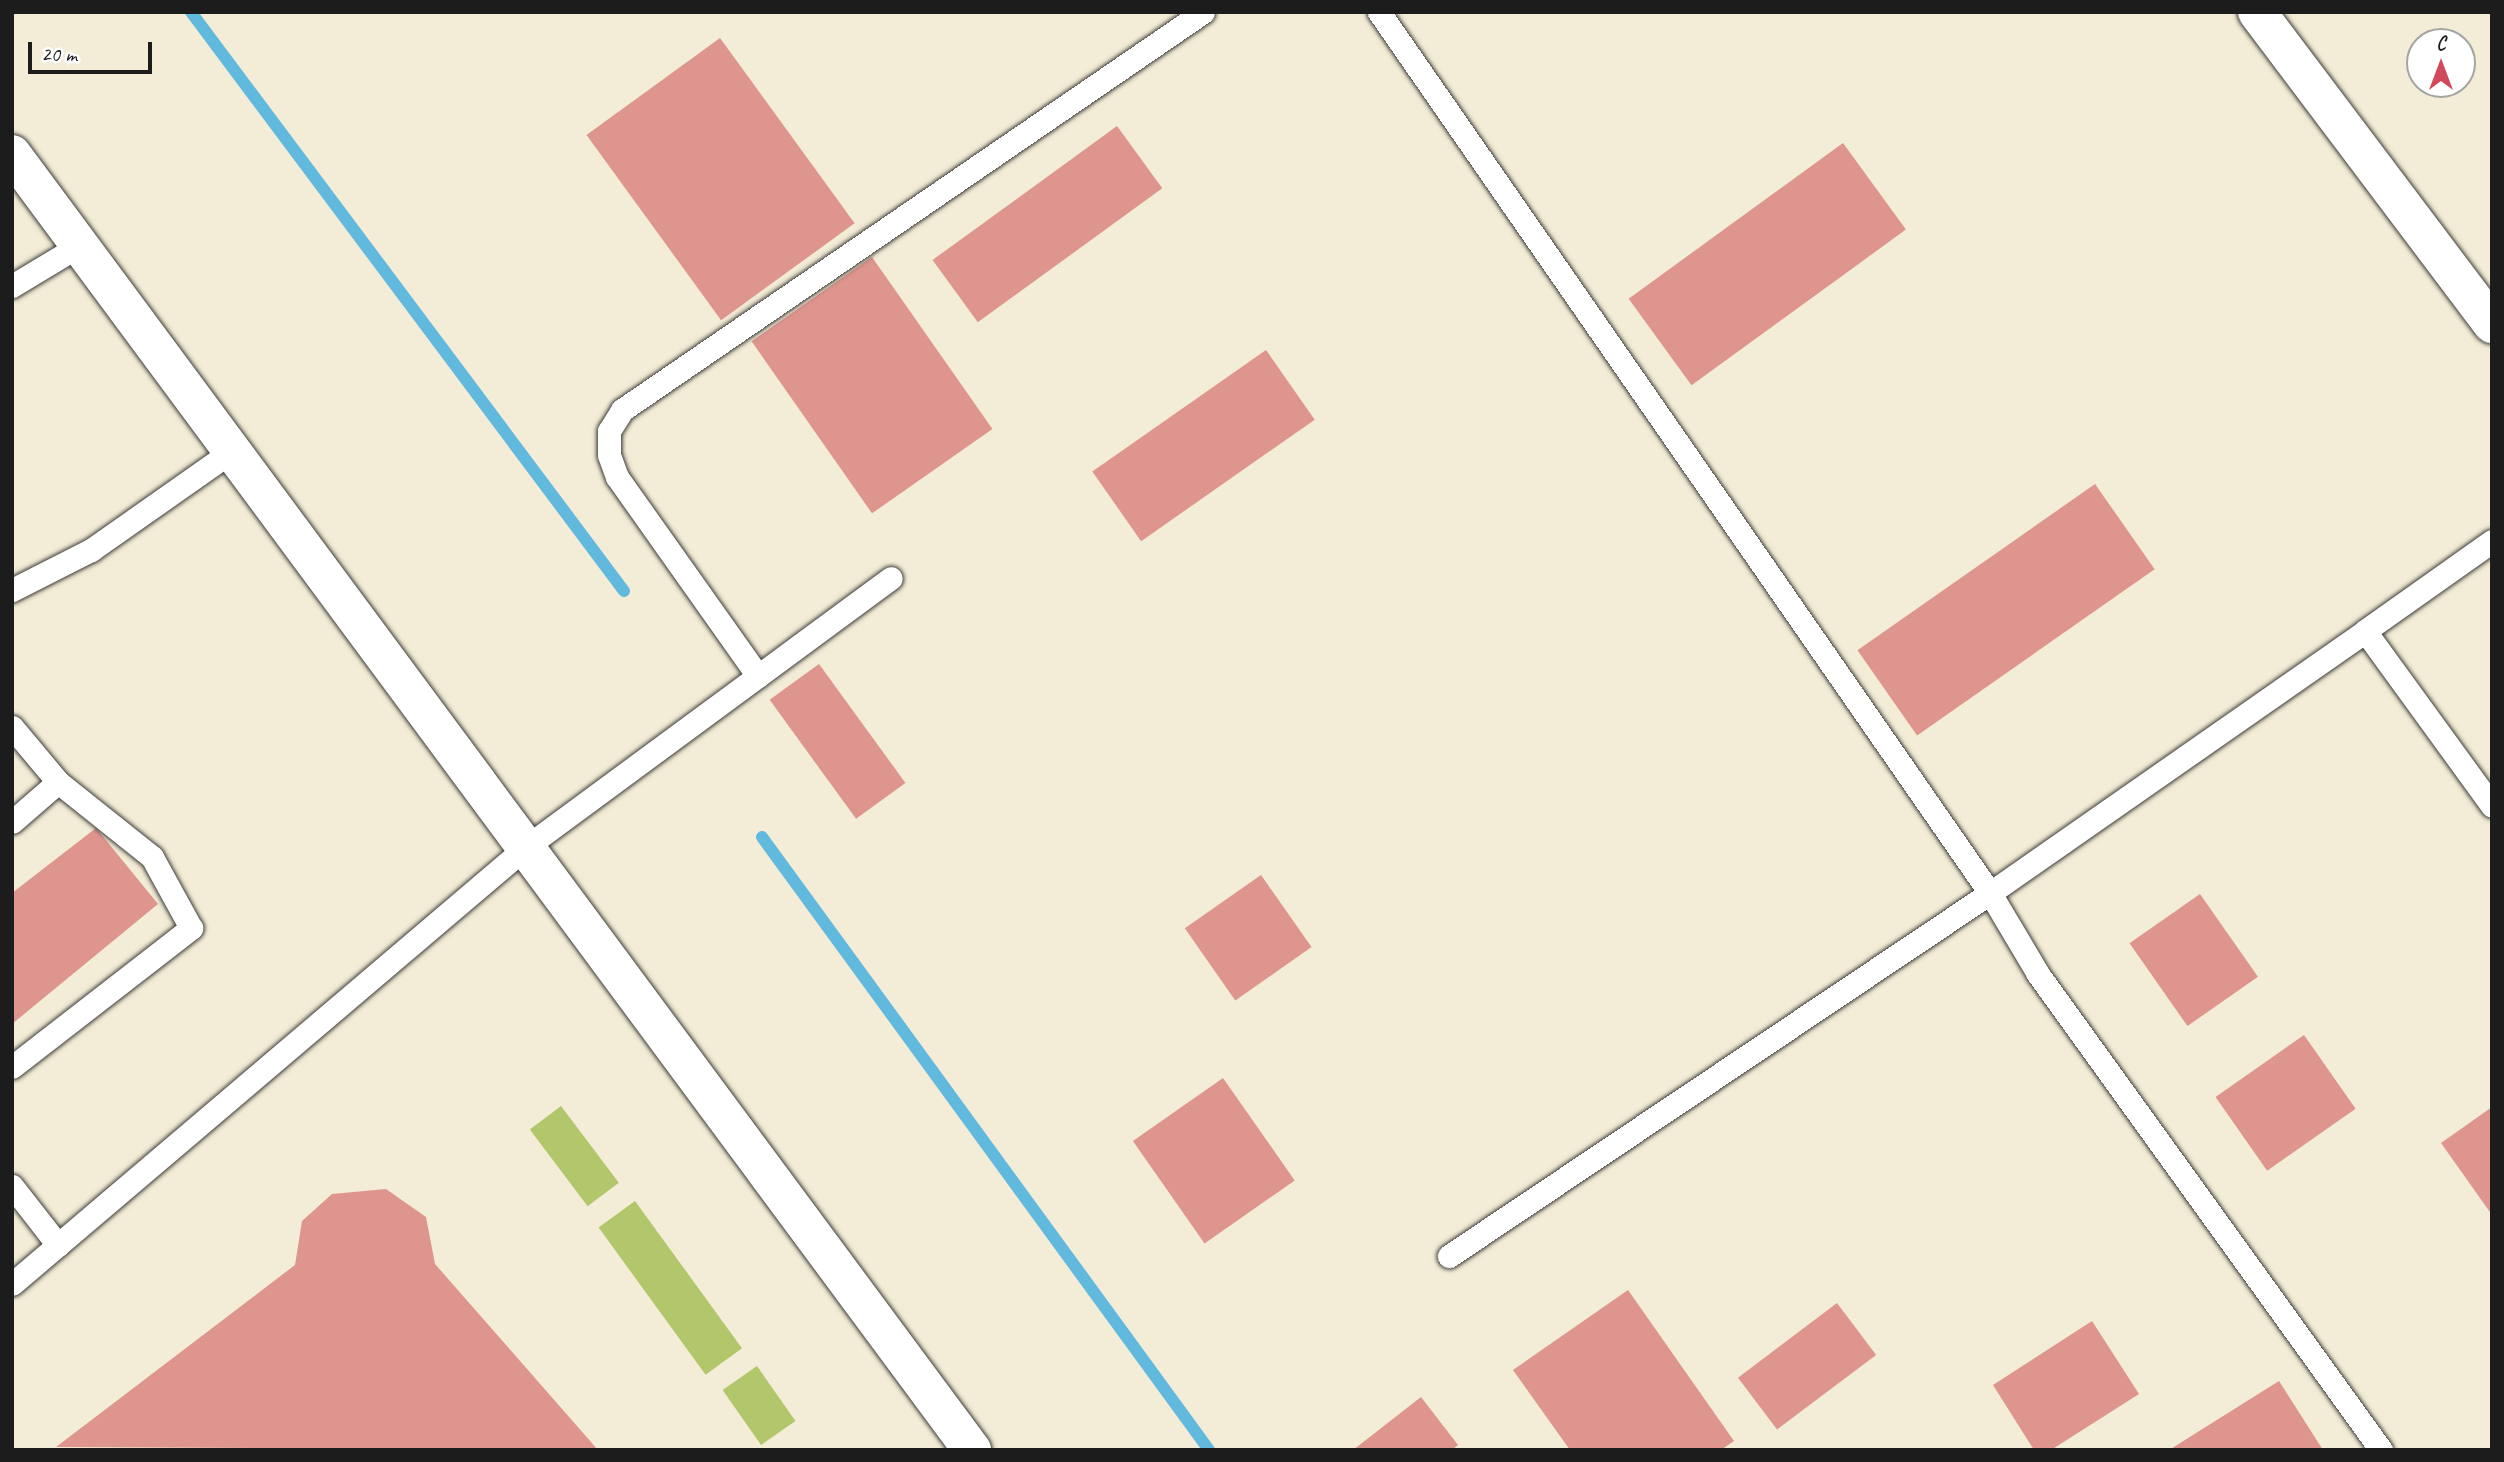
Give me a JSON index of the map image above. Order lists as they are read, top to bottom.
{
  "scale_bar": "20 m",
  "north": "top"
}
